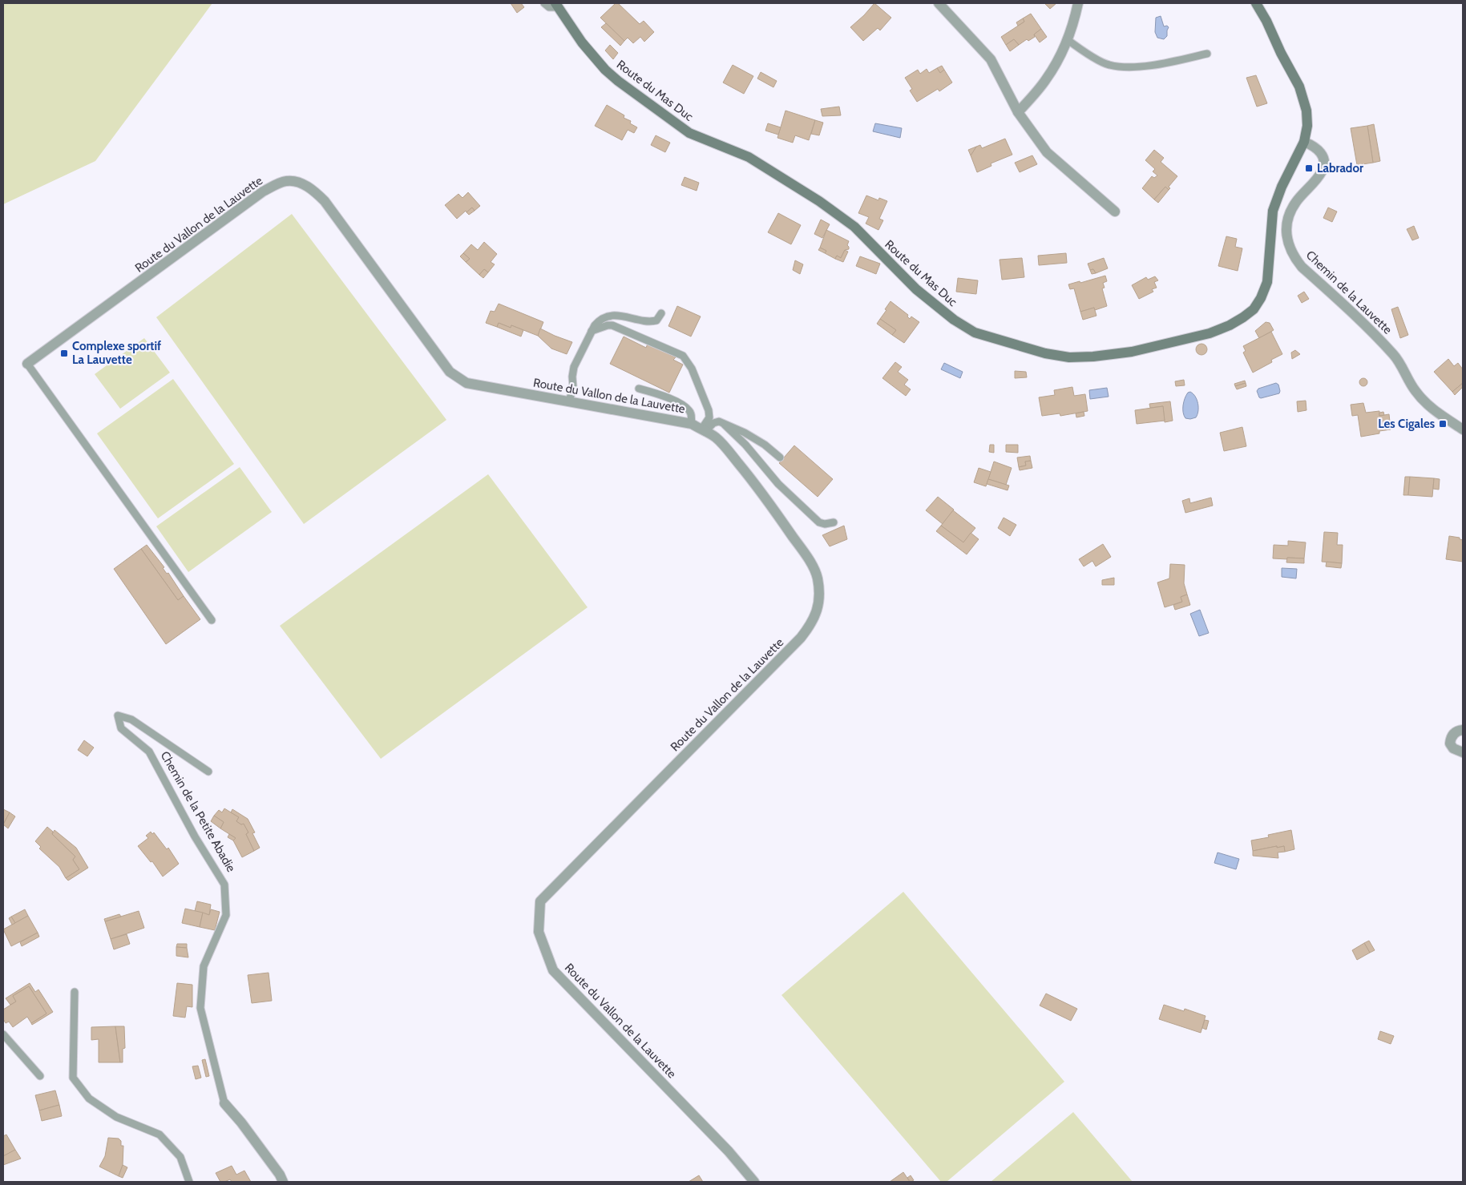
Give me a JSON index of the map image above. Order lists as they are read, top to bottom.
{
  "streets": {
    "street": [
      "Route du Mas Duc",
      "Route du Vallon de la Lauvette",
      "Chemin de la Lauvette",
      "Chemin de la Petite Abadie"
    ]
  },
  "crossings": [
    ["Route du Mas Duc", "Chemin de la Lauvette"]
  ],
  "places": {
    "transit": ["Labrador", "Complexe sportif La Lauvette", "Les Cigales"]
  }
}
